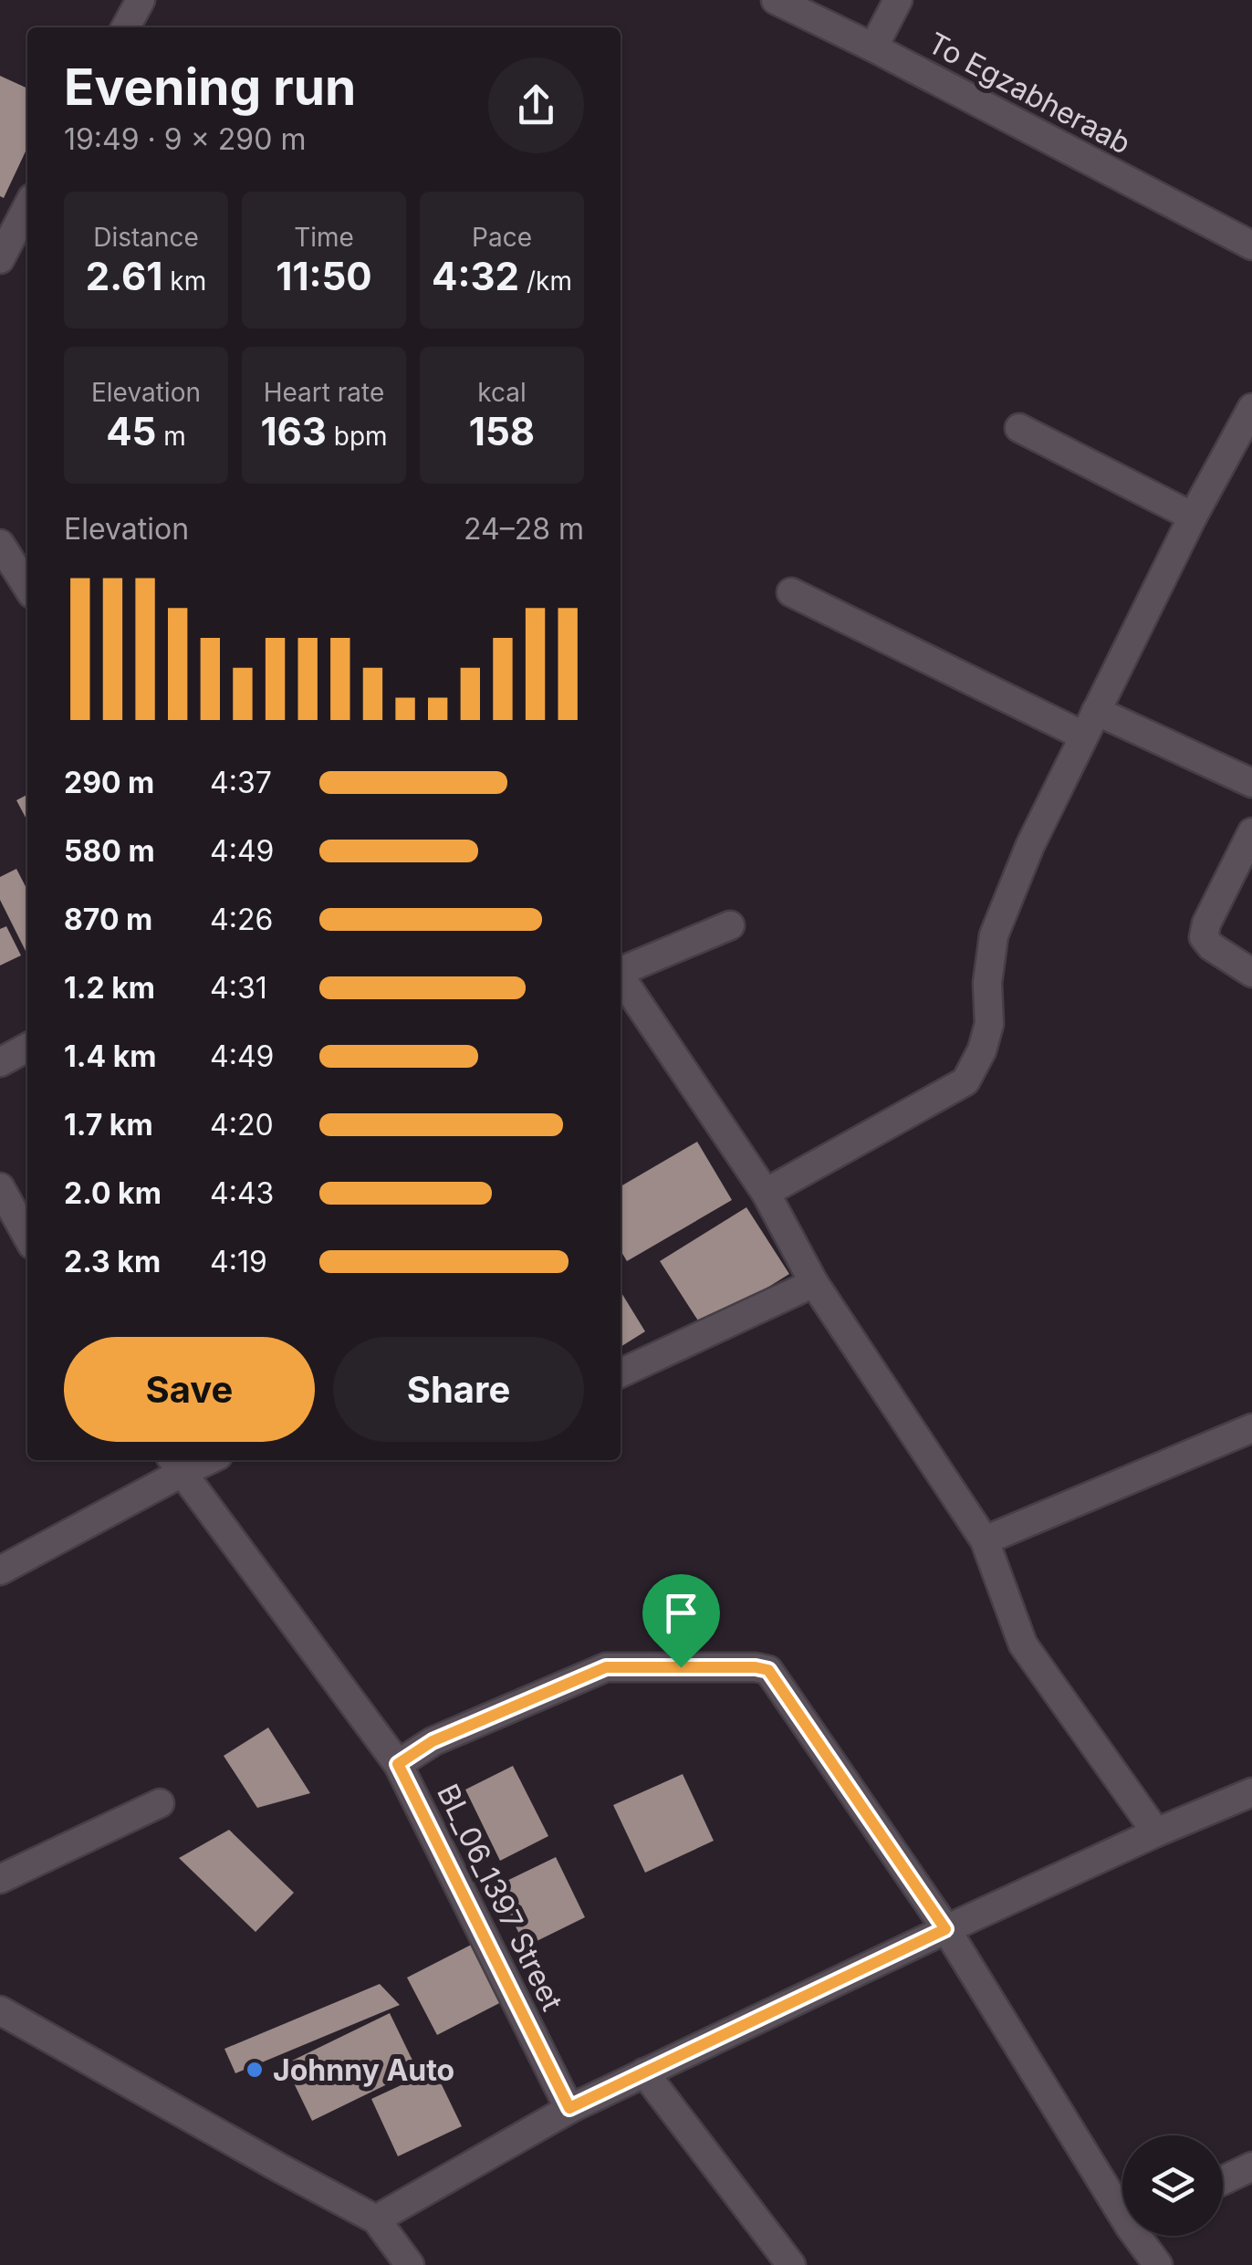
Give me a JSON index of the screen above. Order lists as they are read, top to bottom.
{
  "streets": {
    "street": ["To Egzabheraab", "BL_06_1397 Street"]
  },
  "places": ["Johnny Auto"],
  "page": {
    "heading": ["Evening run", "19:49 · 9 × 290 m"],
    "stats": [
      ["Distance", "2.61 km"],
      ["Time", "11:50"],
      ["Pace", "4:32 /km"],
      ["Elevation", "45 m"],
      ["Heart rate", "163 bpm"],
      ["kcal", "158"]
    ],
    "chart": ["Elevation", "24–28 m"],
    "list": [
      {
        "name": "290 m",
        "note": "4:37"
      },
      {
        "name": "580 m",
        "note": "4:49"
      },
      {
        "name": "870 m",
        "note": "4:26"
      },
      {
        "name": "1.2 km",
        "note": "4:31"
      },
      {
        "name": "1.4 km",
        "note": "4:49"
      },
      {
        "name": "1.7 km",
        "note": "4:20"
      },
      {
        "name": "2.0 km",
        "note": "4:43"
      },
      {
        "name": "2.3 km",
        "note": "4:19"
      }
    ],
    "buttons": ["Save", "Share"]
  }
}
